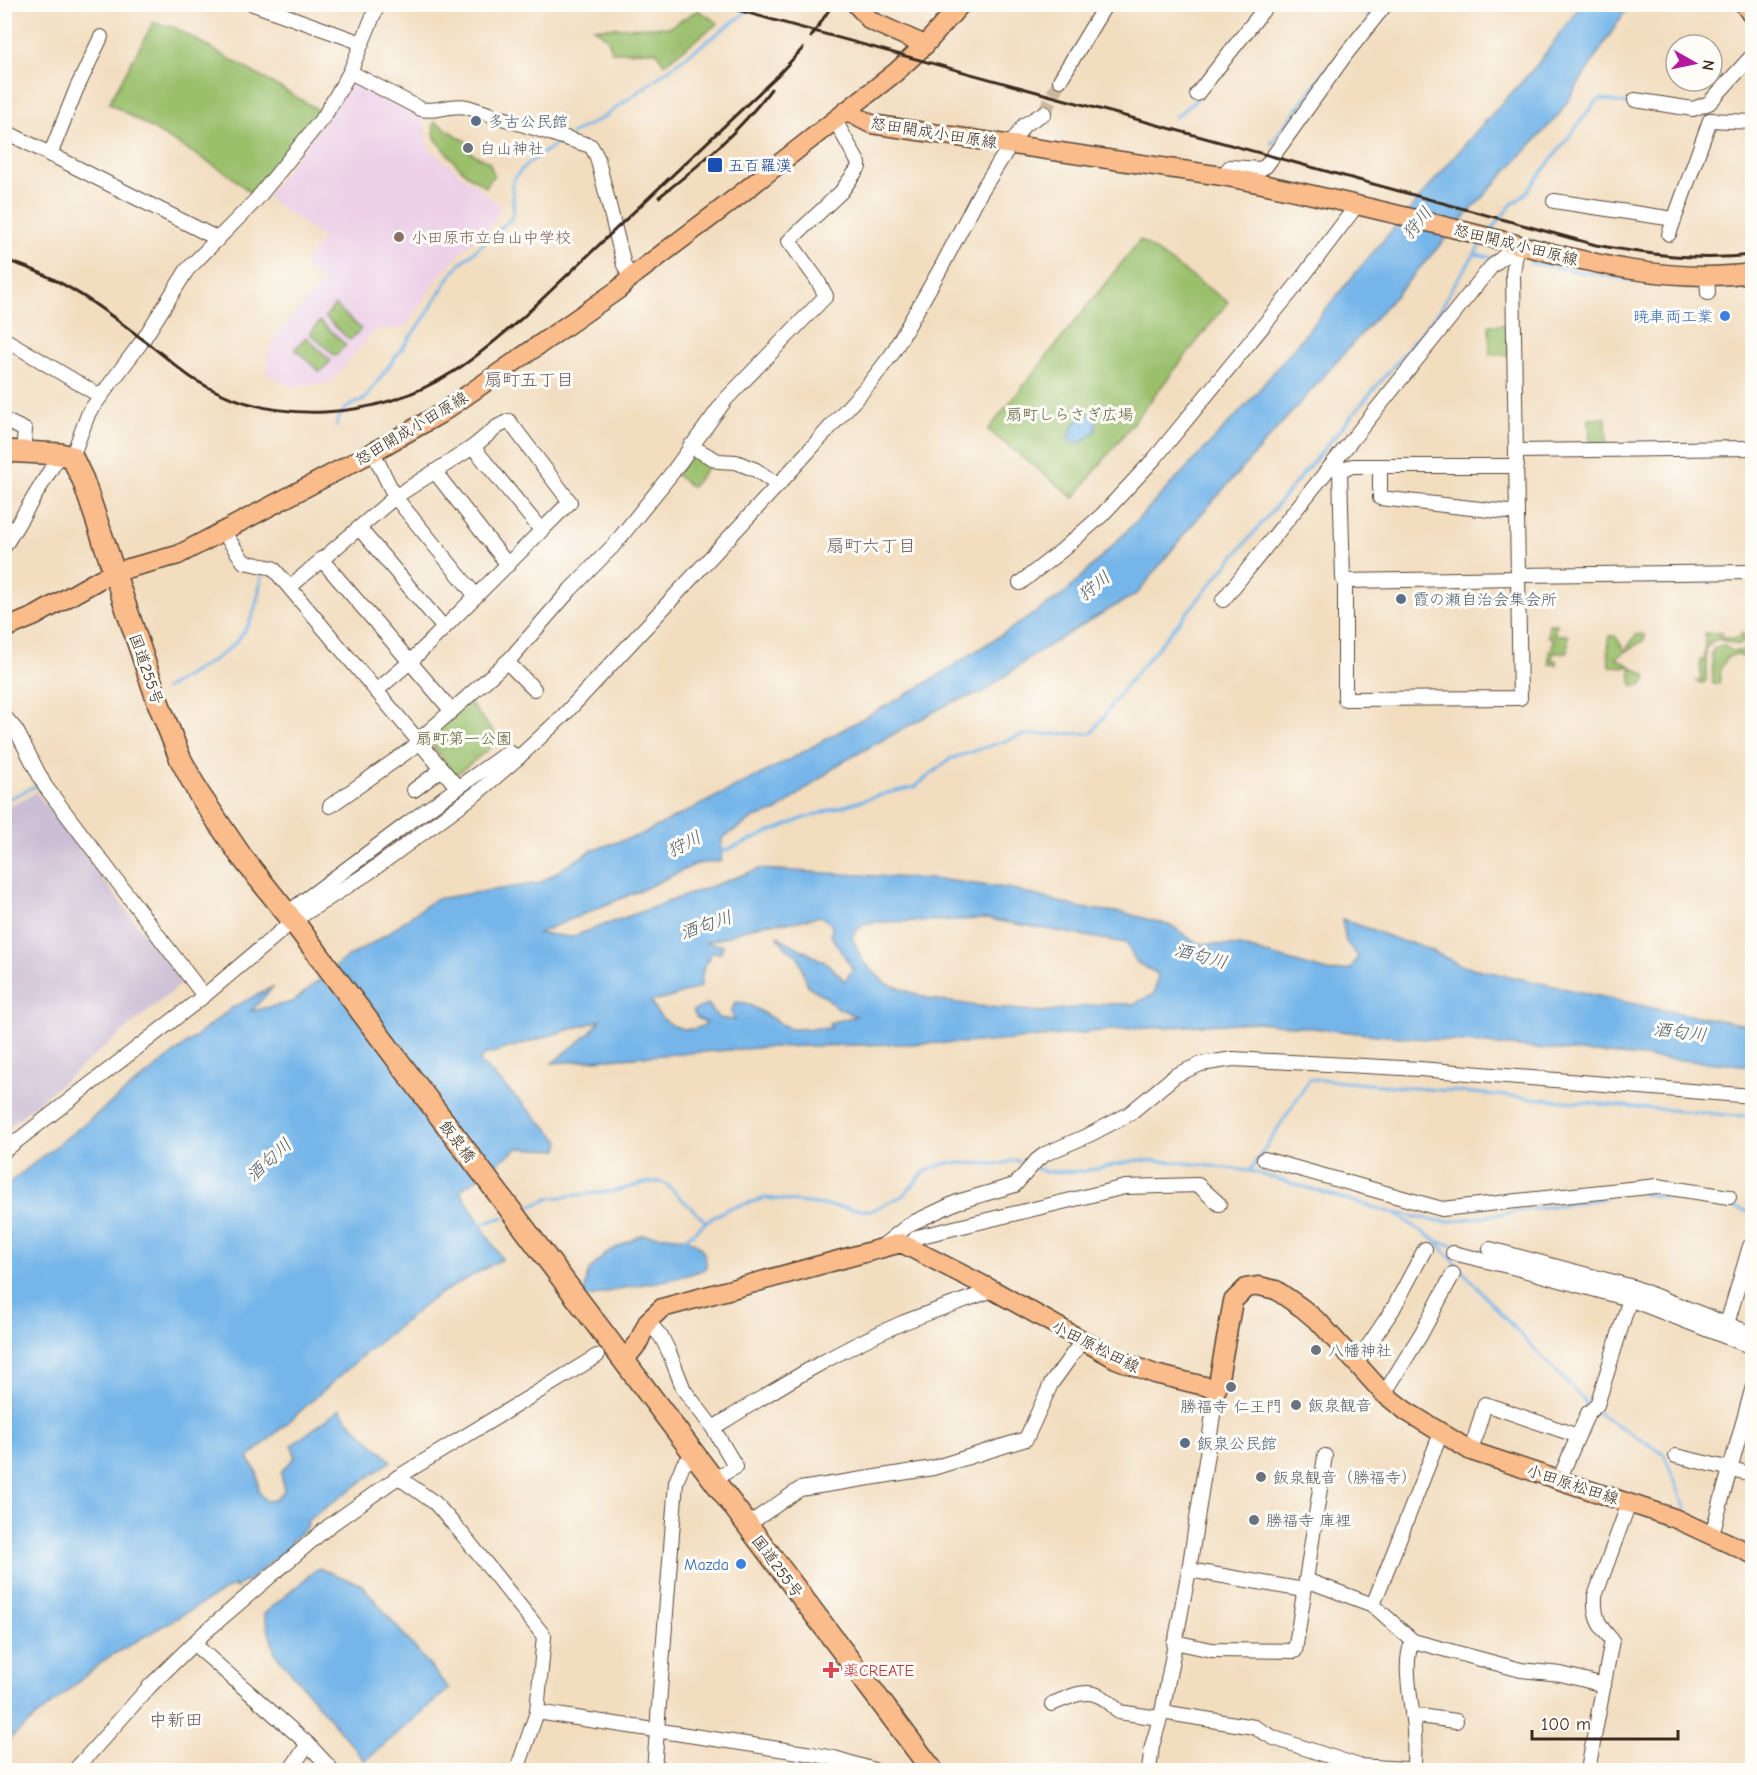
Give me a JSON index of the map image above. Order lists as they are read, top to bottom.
{
  "streets": {
    "highway": ["国道255号", "飯泉橋"],
    "main road": ["怒田開成小田原線", "小田原松田線"]
  },
  "crossings": [
    ["怒田開成小田原線", "国道255号"],
    ["国道255号", "飯泉橋"]
  ],
  "districts": ["扇町五丁目", "扇町六丁目", "中新田"],
  "water": ["狩川", "酒匂川"],
  "parks": ["扇町しらさぎ広場", "扇町第一公園"],
  "places": {
    "other": [
      "多古公民館",
      "白山神社",
      "小田原市立白山中学校",
      "暁車両工業",
      "霞の瀬自治会集会所",
      "八幡神社",
      "勝福寺 仁王門",
      "飯泉観音",
      "飯泉公民館",
      "飯泉観音（勝福寺）",
      "勝福寺 庫裡",
      "Mazda"
    ],
    "transit": ["五百羅漢"],
    "health": ["薬CREATE"]
  },
  "scale_bar": "100 m",
  "north": "right"
}
